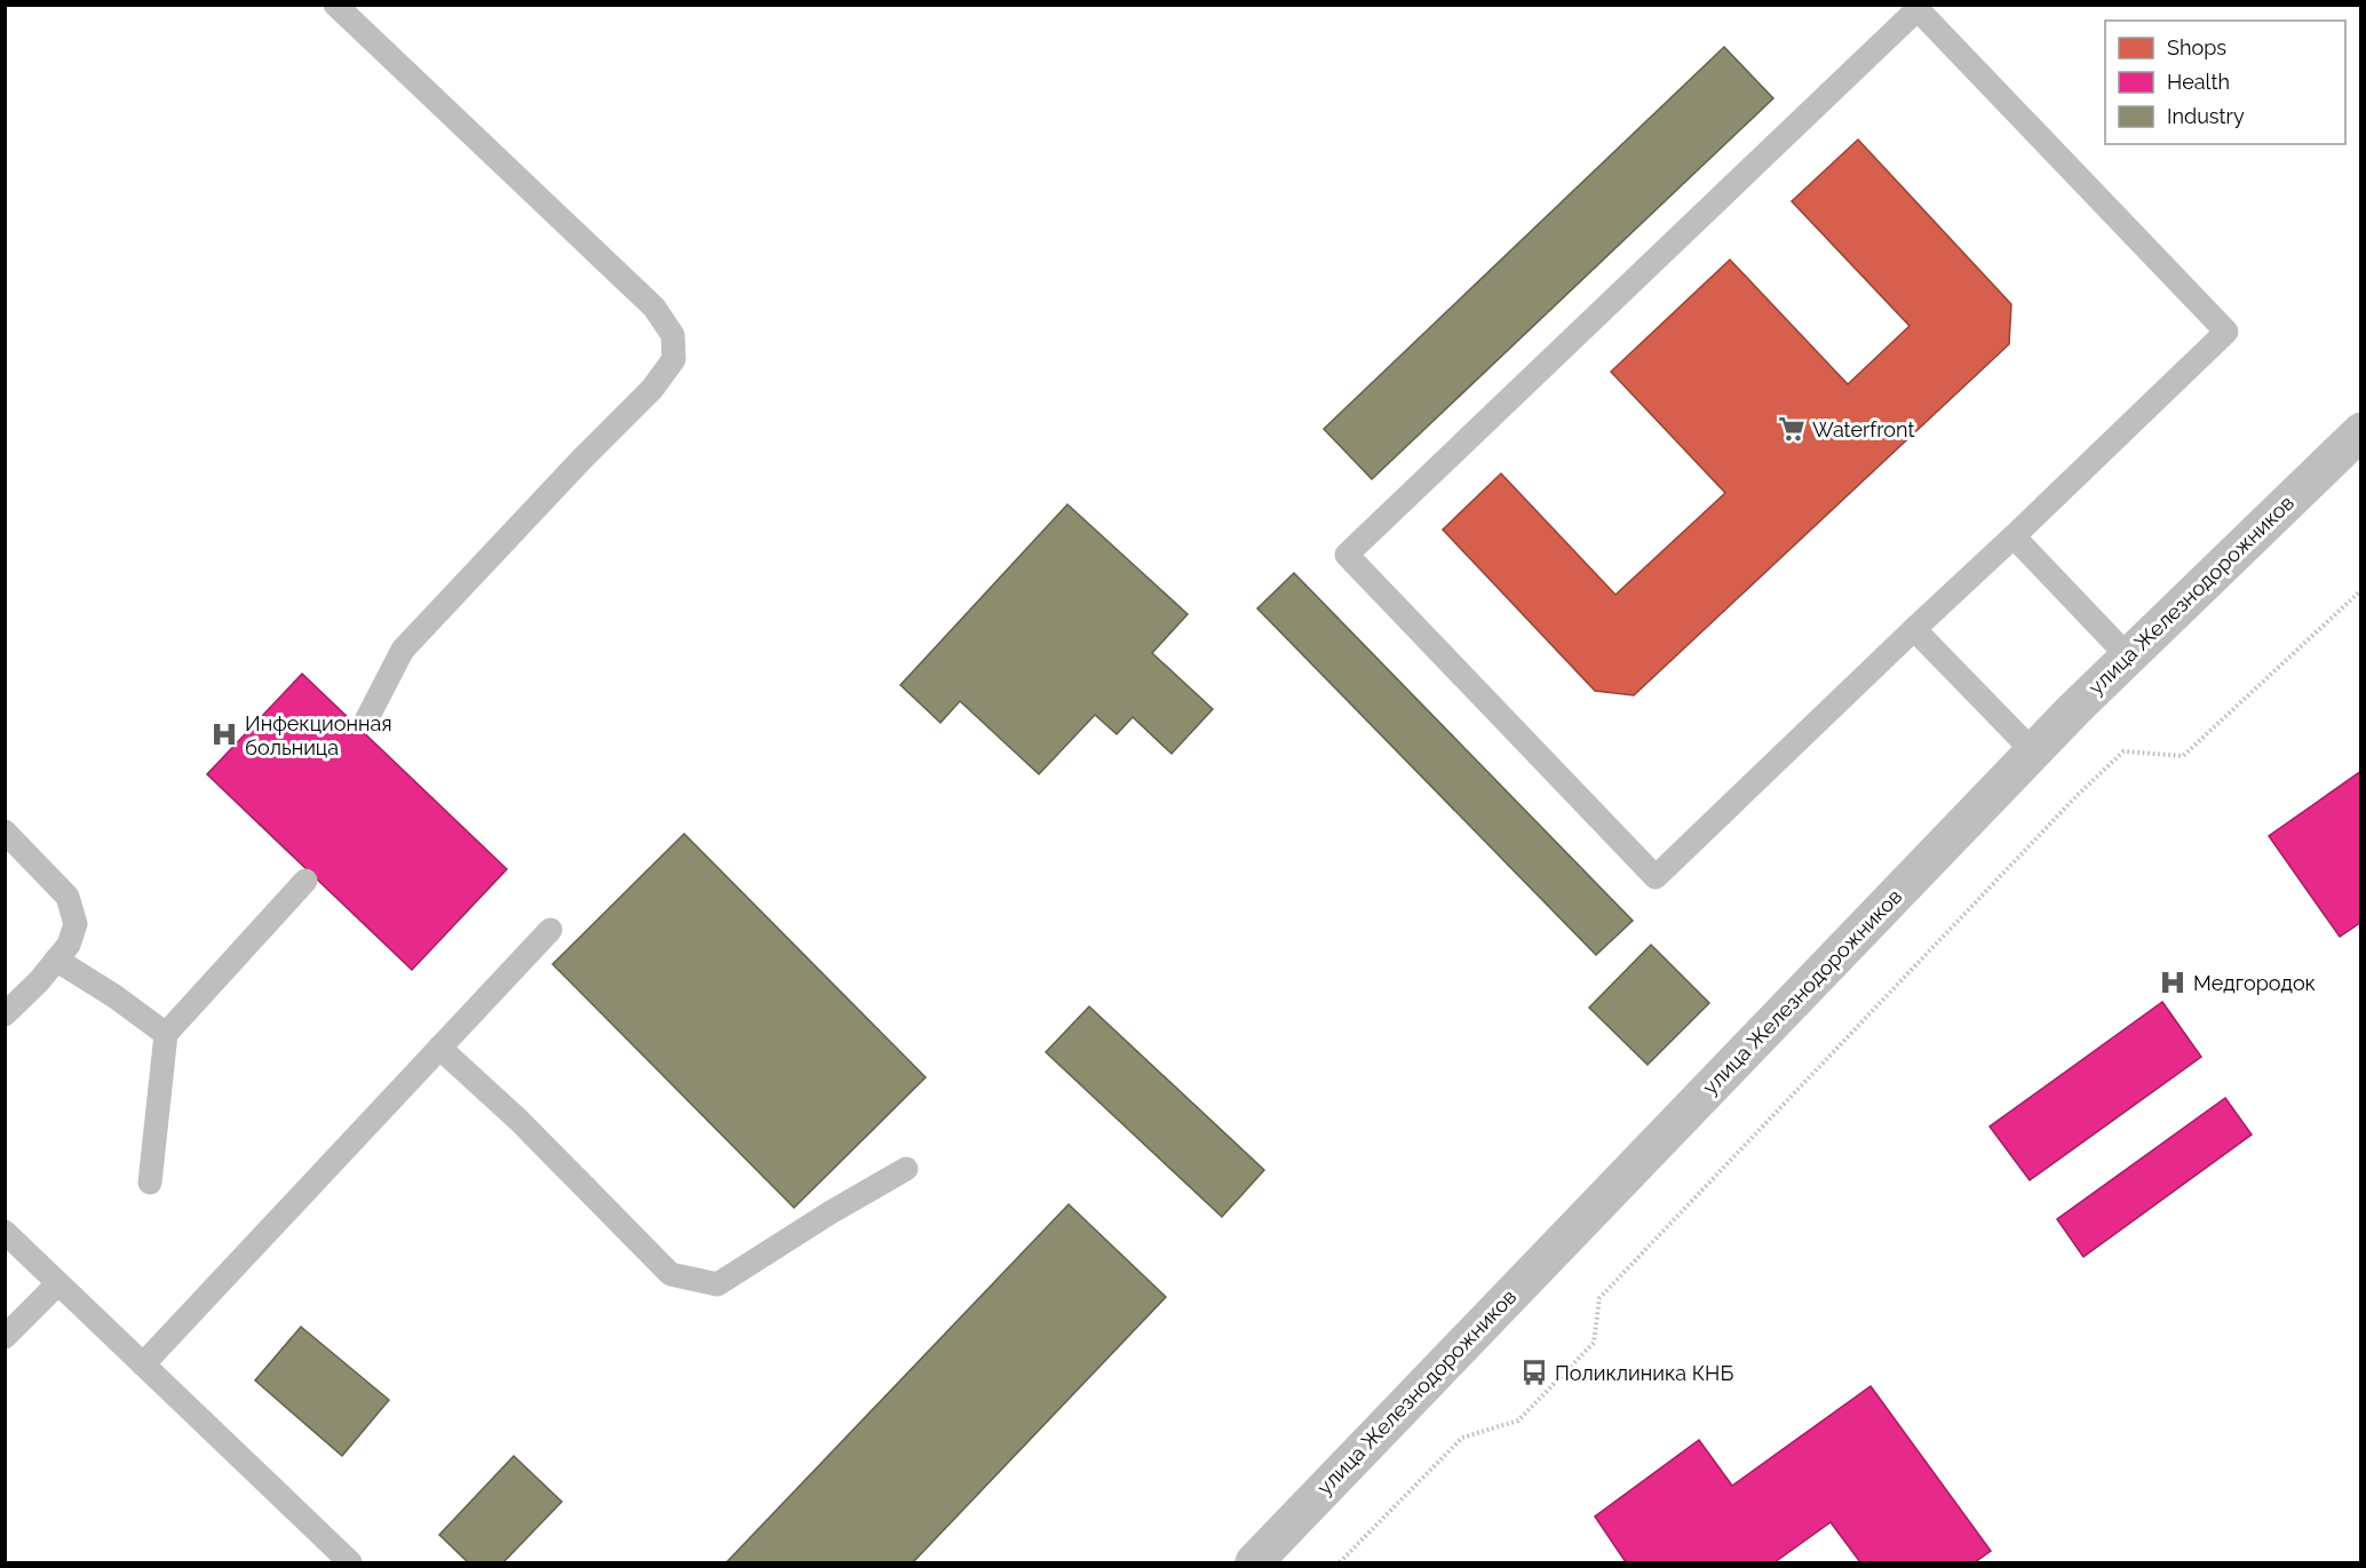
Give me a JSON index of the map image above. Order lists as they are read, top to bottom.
{
  "streets": {
    "street": ["улица Железнодорожников"]
  },
  "places": {
    "supermarket": ["Waterfront"],
    "hospital": ["Инфекционная больница", "Медгородок"],
    "bus stop": ["Поликлиника КНБ"]
  },
  "legend": ["Shops", "Health", "Industry"]
}
